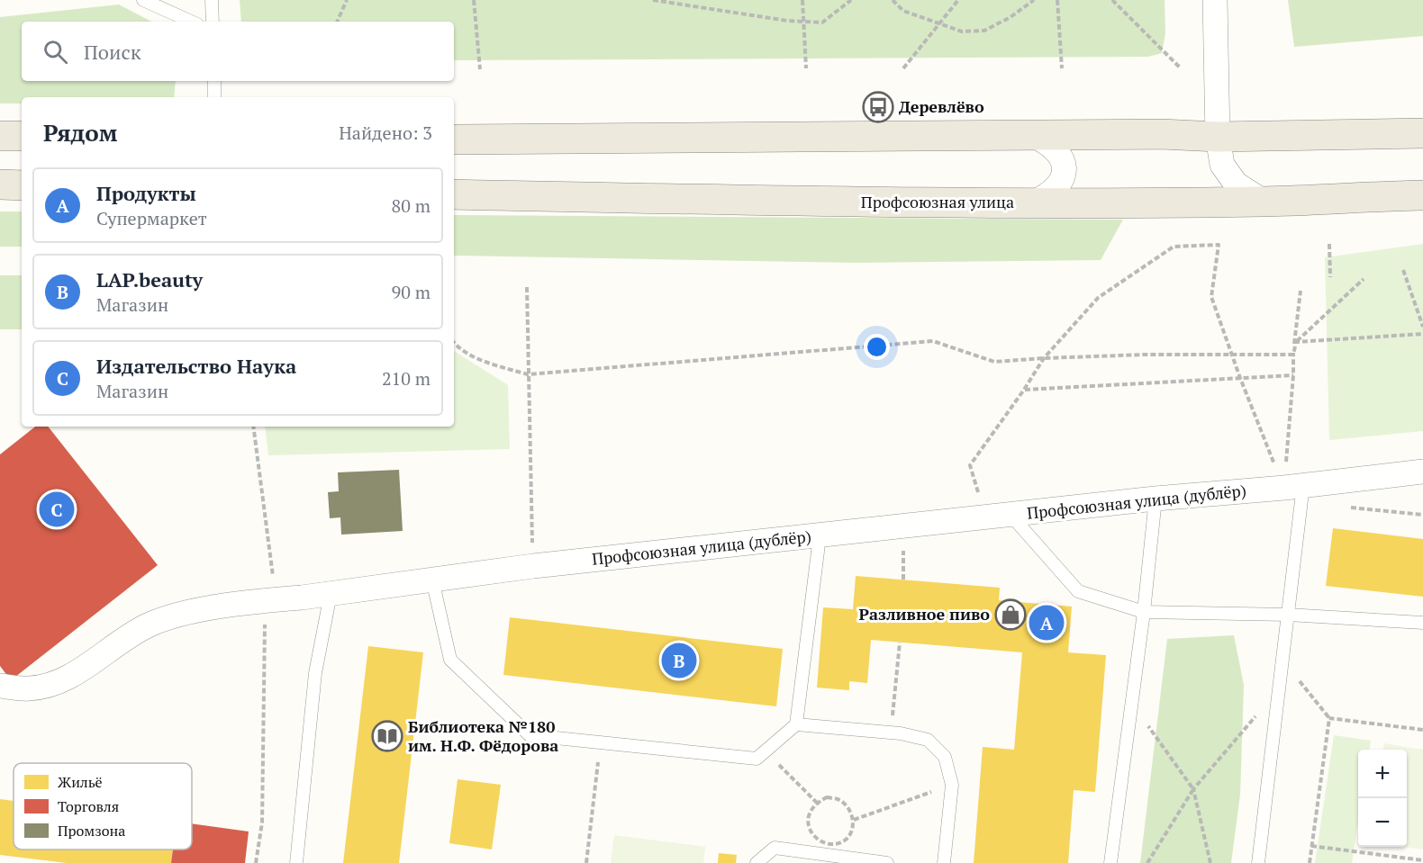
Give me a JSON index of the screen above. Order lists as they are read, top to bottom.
{
  "streets": {
    "main road": ["Профсоюзная улица"],
    "street": ["Профсоюзная улица (дублёр)"]
  },
  "places": {
    "bus stop": ["Деревлёво"],
    "shop": ["Разливное пиво"],
    "library": ["Библиотека №180 им. Н.Ф. Фёдорова"]
  },
  "legend": ["Жильё", "Торговля", "Промзона"],
  "page": {
    "search": "Поиск",
    "heading": ["Рядом", "Найдено: 3"],
    "list": [
      {
        "mark": "A",
        "name": "Продукты",
        "note": "Супермаркет",
        "value": "80 m"
      },
      {
        "mark": "B",
        "name": "LAP.beauty",
        "note": "Магазин",
        "value": "90 m"
      },
      {
        "mark": "C",
        "name": "Издательство Наука",
        "note": "Магазин",
        "value": "210 m"
      }
    ],
    "pins": ["C", "A", "B"],
    "map_buttons": ["+", "−"]
  }
}
